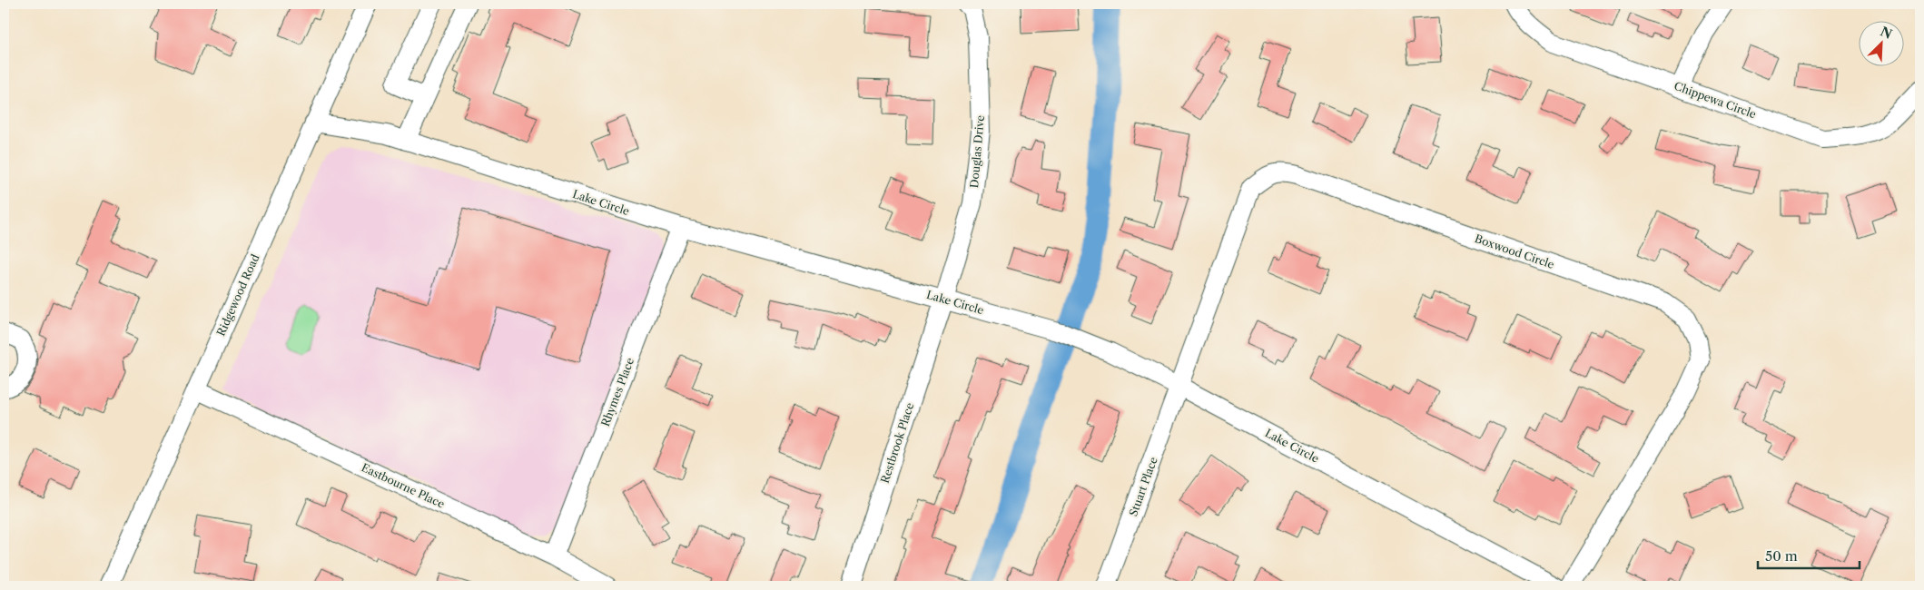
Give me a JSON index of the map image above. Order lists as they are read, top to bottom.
{
  "streets": {
    "street": [
      "Chippewa Circle",
      "Douglas Drive",
      "Lake Circle",
      "Boxwood Circle",
      "Ridgewood Road",
      "Rhymes Place",
      "Restbrook Place",
      "Eastbourne Place",
      "Stuart Place"
    ]
  },
  "crossings": [
    ["Douglas Drive", "Lake Circle"],
    ["Douglas Drive", "Restbrook Place"],
    ["Lake Circle", "Boxwood Circle"],
    ["Lake Circle", "Ridgewood Road"],
    ["Lake Circle", "Rhymes Place"],
    ["Lake Circle", "Restbrook Place"],
    ["Lake Circle", "Stuart Place"],
    ["Boxwood Circle", "Stuart Place"],
    ["Ridgewood Road", "Eastbourne Place"],
    ["Rhymes Place", "Eastbourne Place"]
  ],
  "scale_bar": "50 m",
  "north": "top right"
}
